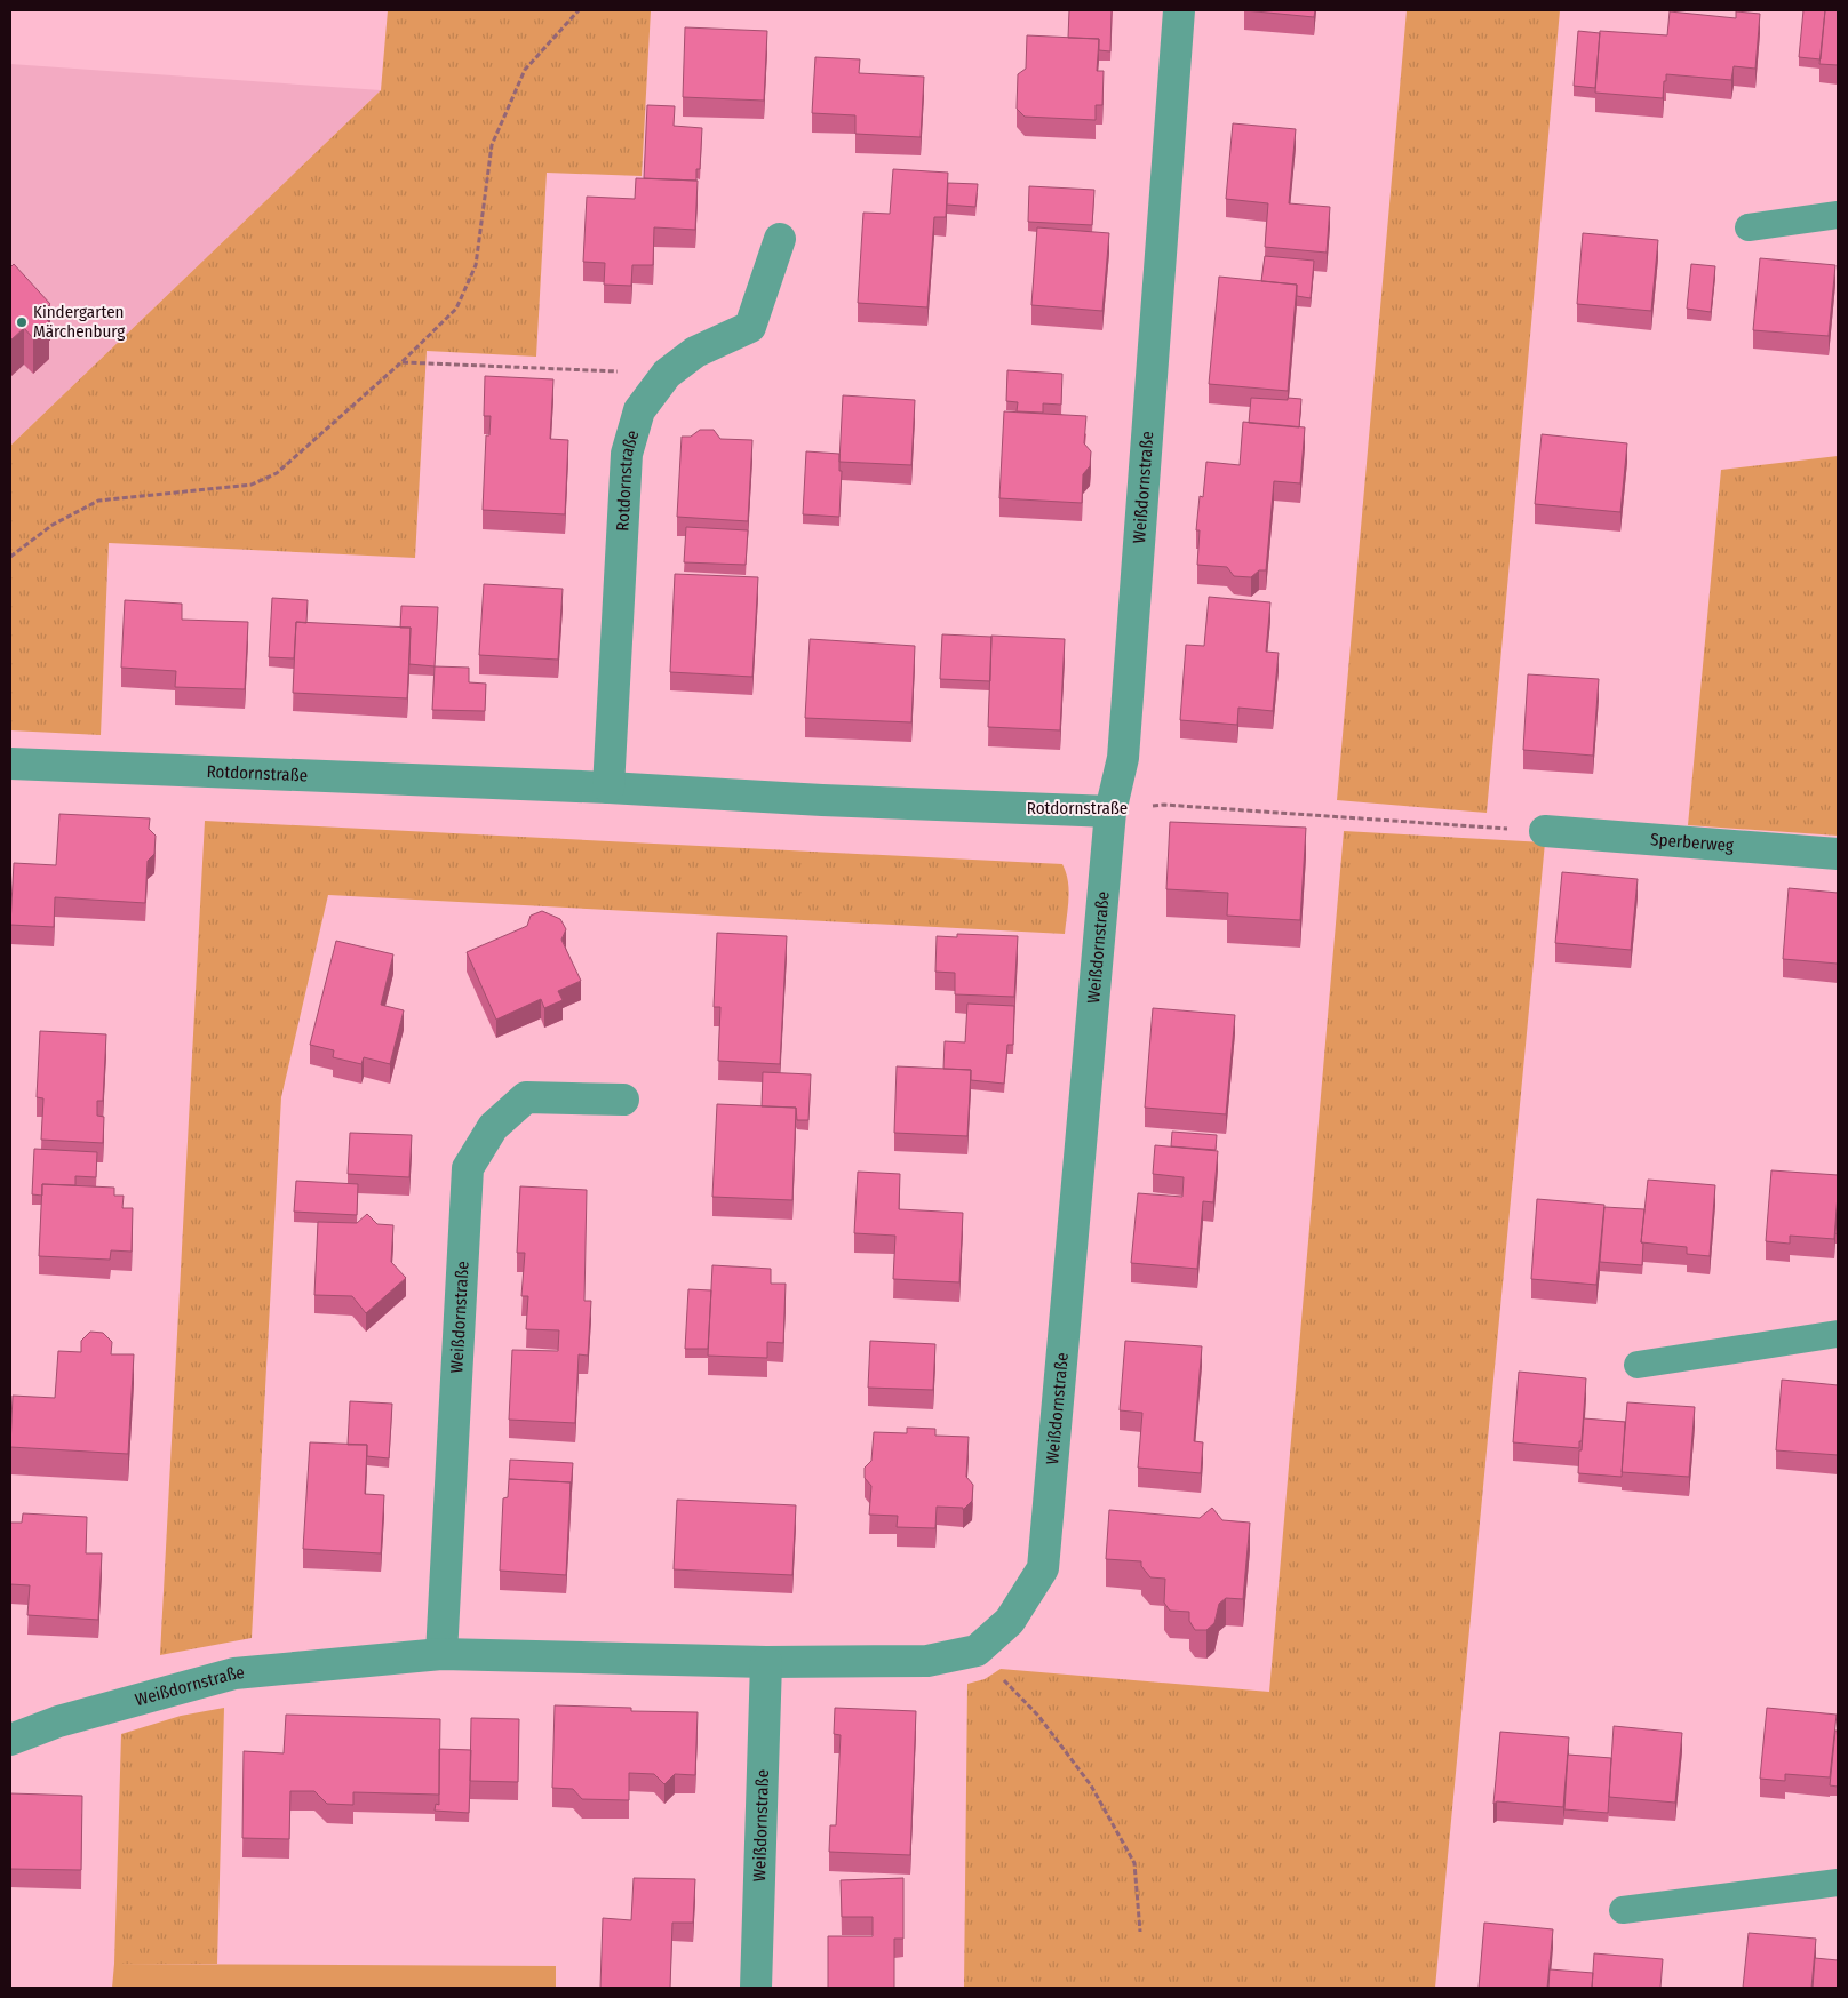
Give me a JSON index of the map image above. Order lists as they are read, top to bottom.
{
  "streets": {
    "street": ["Rotdornstraße", "Weißdornstraße", "Sperberweg"]
  },
  "crossings": [
    ["Rotdornstraße", "Weißdornstraße"],
    ["Rotdornstraße", "Sperberweg"]
  ],
  "places": ["Kindergarten Märchenburg"]
}
